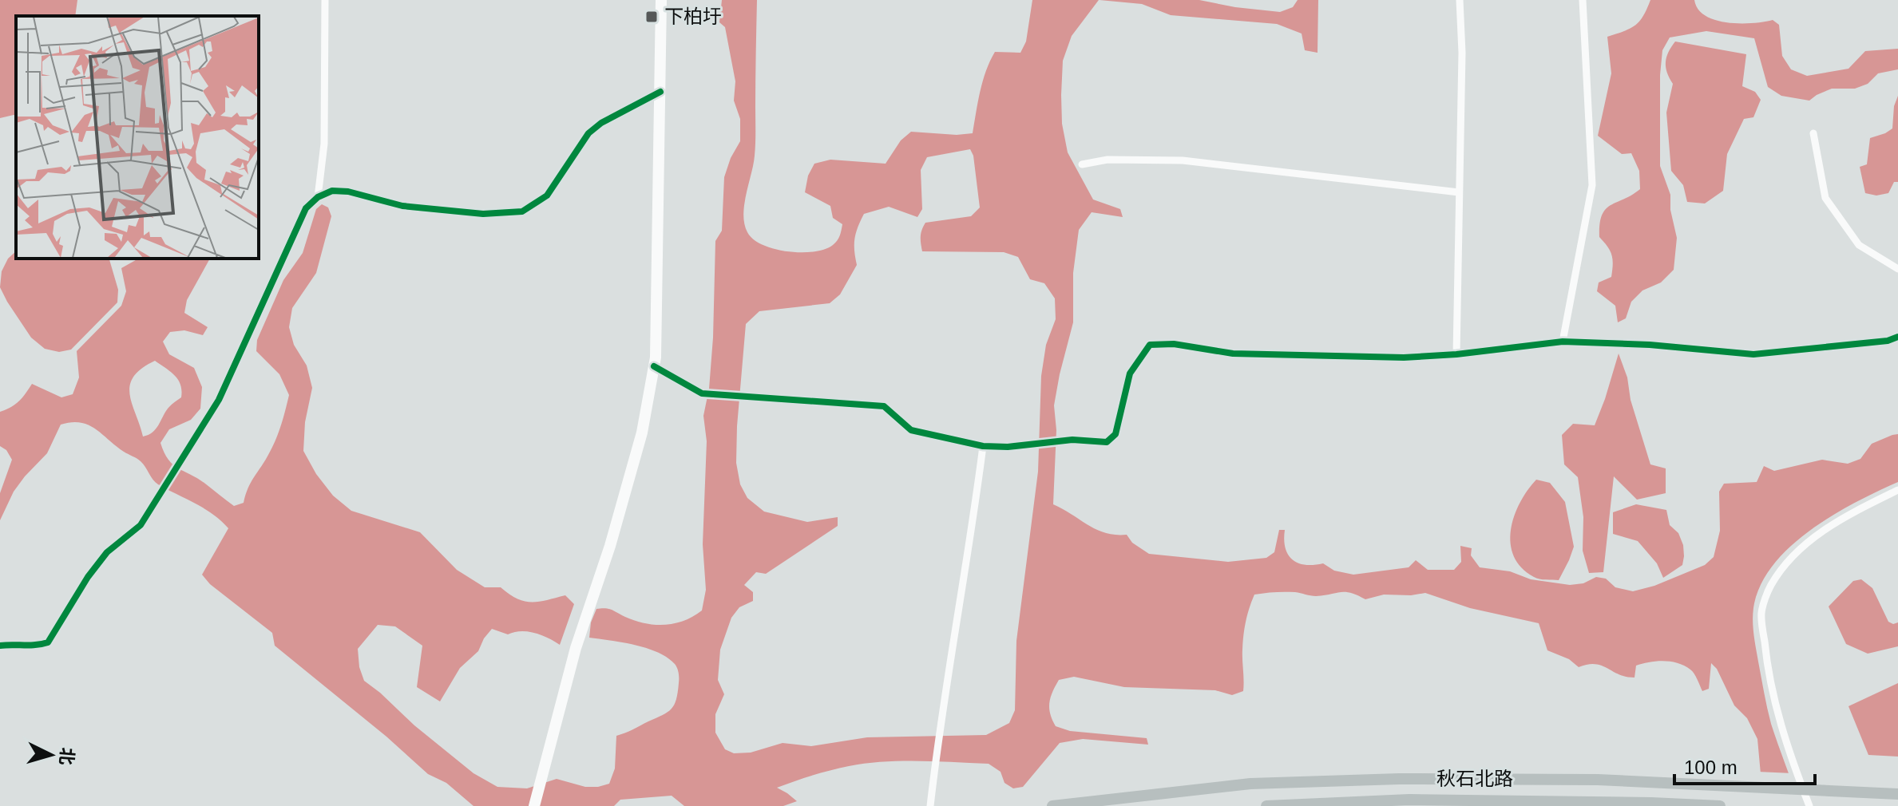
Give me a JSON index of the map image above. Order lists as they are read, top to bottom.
{
  "streets": {
    "main road": ["秋石北路"]
  },
  "places": {
    "transit": ["下柏圩"]
  },
  "scale_bar": "100 m",
  "north": "right"
}
